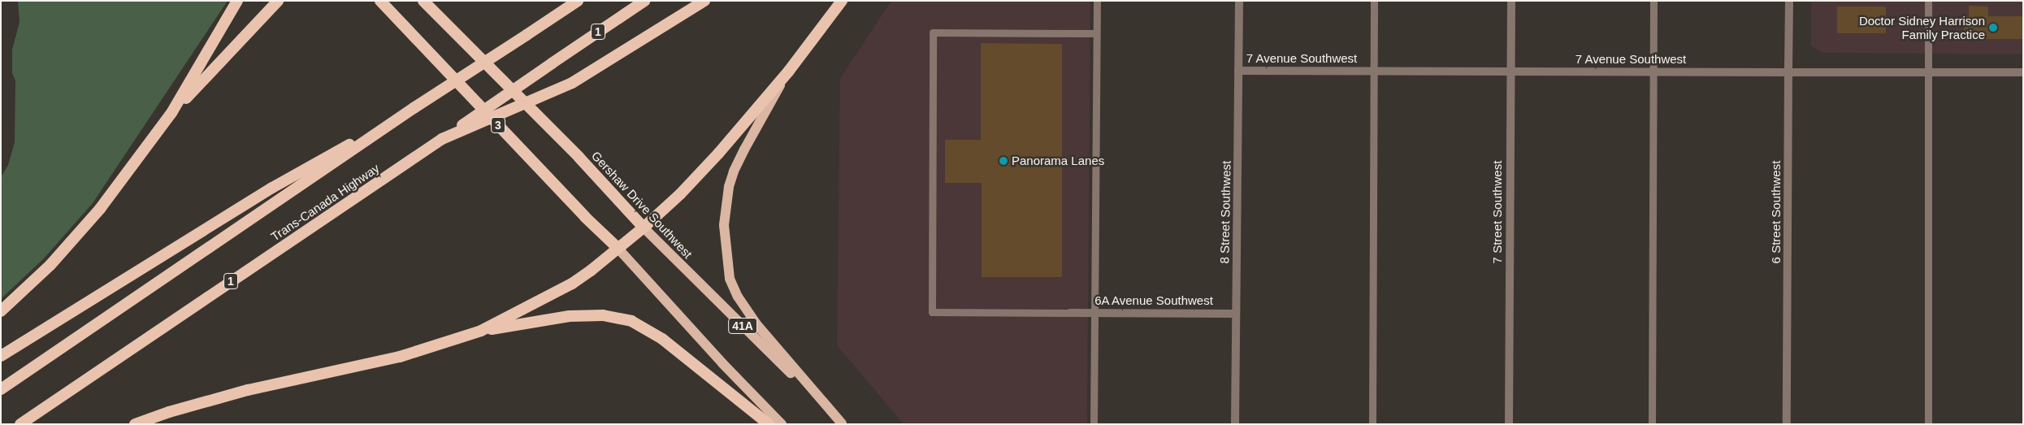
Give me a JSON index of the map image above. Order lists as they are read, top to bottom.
{
  "streets": {
    "highway": [
      "1",
      "3",
      "Trans-Canada Highway",
      "Gershaw Drive Southwest"
    ],
    "main road": ["41A"],
    "street": [
      "7 Avenue Southwest",
      "8 Street Southwest",
      "7 Street Southwest",
      "6 Street Southwest",
      "6A Avenue Southwest"
    ]
  },
  "crossings": [
    ["7 Avenue Southwest", "8 Street Southwest"],
    ["7 Avenue Southwest", "7 Street Southwest"],
    ["7 Avenue Southwest", "6 Street Southwest"],
    ["8 Street Southwest", "6A Avenue Southwest"]
  ],
  "places": ["Doctor Sidney Harrison Family Practice", "Panorama Lanes"]
}
